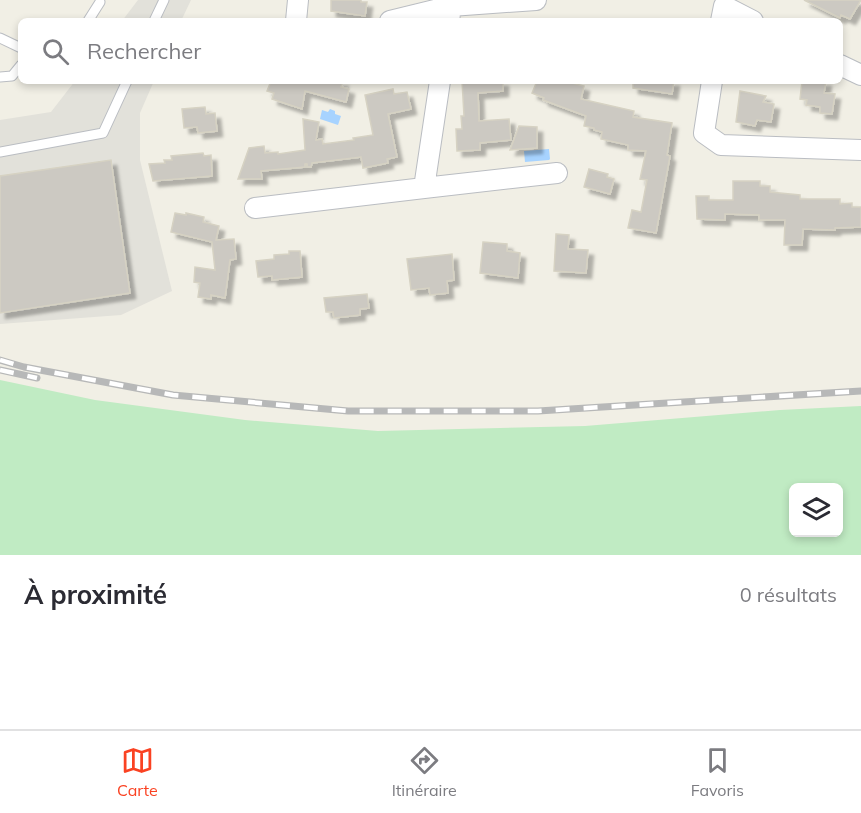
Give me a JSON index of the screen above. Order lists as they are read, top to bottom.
{
  "page": {
    "search": "Rechercher",
    "heading": ["À proximité", "0 résultats"],
    "nav": ["Carte", "Itinéraire", "Favoris"]
  }
}
